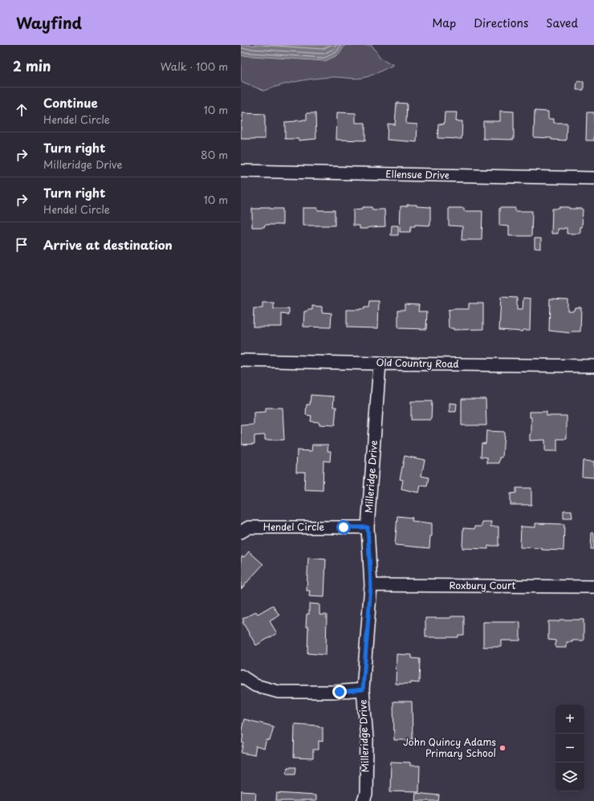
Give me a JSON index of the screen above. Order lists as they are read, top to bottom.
{
  "streets": {
    "street": [
      "Ellensue Drive",
      "Old Country Road",
      "Milleridge Drive",
      "Hendel Circle",
      "Roxbury Court"
    ]
  },
  "crossings": [
    ["Old Country Road", "Milleridge Drive"],
    ["Milleridge Drive", "Hendel Circle"],
    ["Milleridge Drive", "Roxbury Court"]
  ],
  "places": ["John Quincy Adams Primary School"],
  "page": {
    "header": "Wayfind",
    "nav": ["Map", "Directions", "Saved"],
    "heading": ["2 min", "Walk · 100 m"],
    "list": [
      ["Continue", "Hendel Circle", "10 m"],
      ["Turn right", "Milleridge Drive", "80 m"],
      ["Turn right", "Hendel Circle", "10 m"],
      "Arrive at destination"
    ],
    "map_buttons": ["+", "−"]
  }
}
